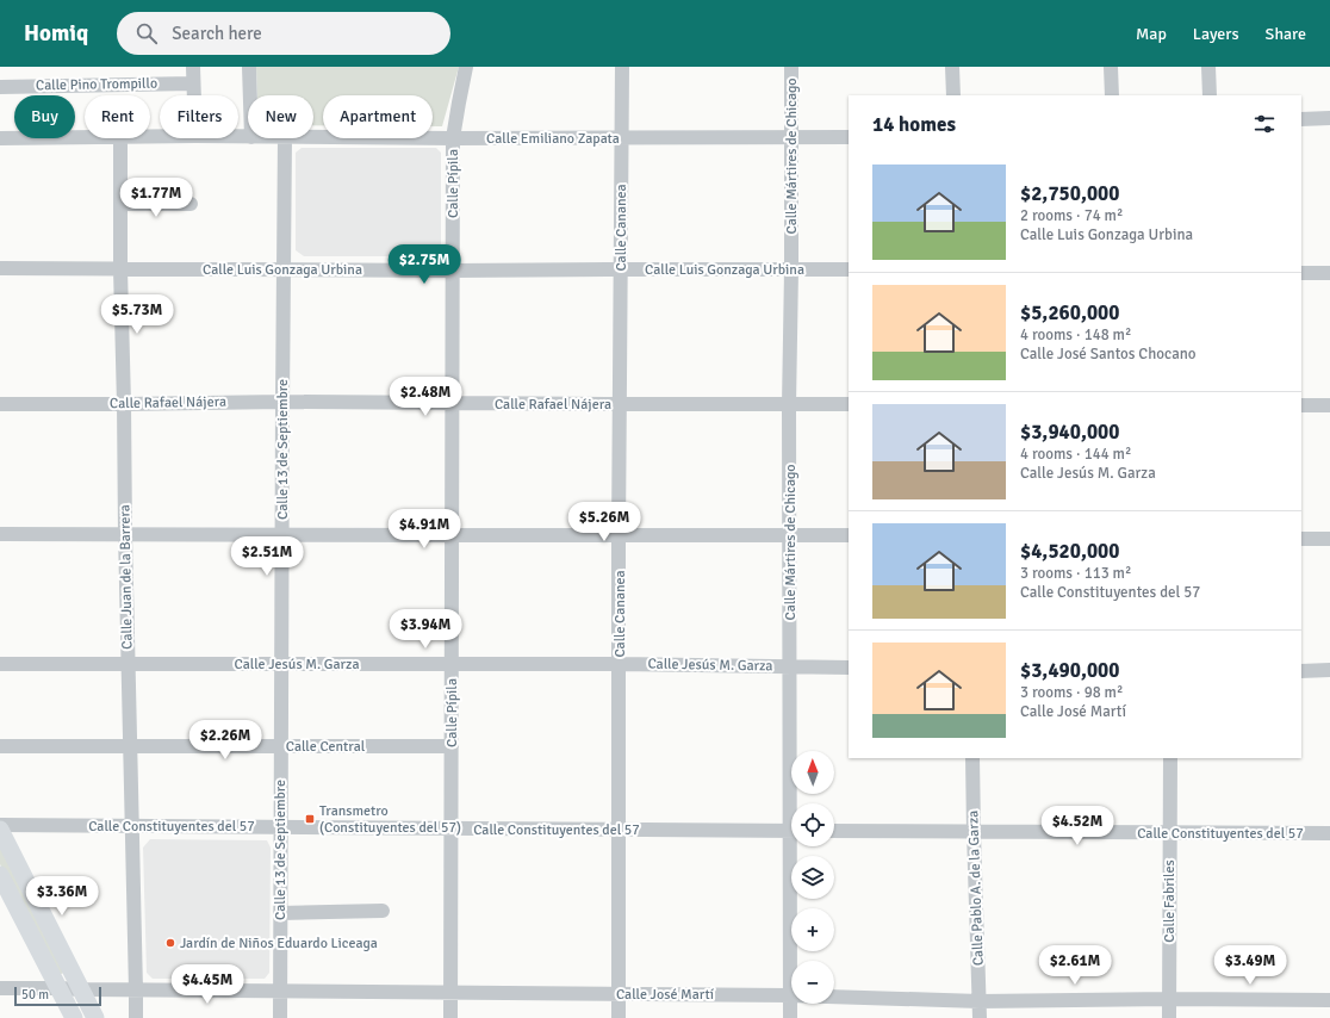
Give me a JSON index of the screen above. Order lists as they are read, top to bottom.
{
  "streets": {
    "street": [
      "Calle Pino Trompillo",
      "Calle Emiliano Zapata",
      "Calle Mártires de Chicago",
      "Calle Pípila",
      "Calle Cananea",
      "Calle Luis Gonzaga Urbina",
      "Calle Rafael Nájera",
      "Calle 13 de Septiembre",
      "Calle Juan de la Barrera",
      "Calle Jesús M. Garza",
      "Calle Central",
      "Calle Constituyentes del 57",
      "Calle Pablo A. de la Garza",
      "Calle Fabriles",
      "Calle José Martí"
    ]
  },
  "crossings": [
    ["Calle Emiliano Zapata", "Calle Mártires de Chicago"],
    ["Calle Emiliano Zapata", "Calle Pípila"],
    ["Calle Emiliano Zapata", "Calle Cananea"],
    ["Calle Mártires de Chicago", "Calle Luis Gonzaga Urbina"],
    ["Calle Mártires de Chicago", "Calle Rafael Nájera"],
    ["Calle Mártires de Chicago", "Calle Jesús M. Garza"],
    ["Calle Mártires de Chicago", "Calle José Martí"],
    ["Calle Pípila", "Calle Luis Gonzaga Urbina"],
    ["Calle Pípila", "Calle Rafael Nájera"],
    ["Calle Pípila", "Calle Jesús M. Garza"],
    ["Calle Pípila", "Calle Central"],
    ["Calle Pípila", "Calle Constituyentes del 57"],
    ["Calle Pípila", "Calle José Martí"],
    ["Calle Cananea", "Calle Luis Gonzaga Urbina"],
    ["Calle Cananea", "Calle Rafael Nájera"],
    ["Calle Cananea", "Calle Jesús M. Garza"],
    ["Calle Cananea", "Calle Constituyentes del 57"],
    ["Calle Cananea", "Calle José Martí"],
    ["Calle Luis Gonzaga Urbina", "Calle 13 de Septiembre"],
    ["Calle Luis Gonzaga Urbina", "Calle Juan de la Barrera"],
    ["Calle Rafael Nájera", "Calle 13 de Septiembre"],
    ["Calle Rafael Nájera", "Calle Juan de la Barrera"],
    ["Calle 13 de Septiembre", "Calle Jesús M. Garza"],
    ["Calle 13 de Septiembre", "Calle Central"],
    ["Calle 13 de Septiembre", "Calle Constituyentes del 57"],
    ["Calle 13 de Septiembre", "Calle José Martí"],
    ["Calle Juan de la Barrera", "Calle Jesús M. Garza"],
    ["Calle Juan de la Barrera", "Calle Central"],
    ["Calle Juan de la Barrera", "Calle Constituyentes del 57"],
    ["Calle Juan de la Barrera", "Calle José Martí"],
    ["Calle Constituyentes del 57", "Calle Pablo A. de la Garza"],
    ["Calle Constituyentes del 57", "Calle Fabriles"],
    ["Calle Pablo A. de la Garza", "Calle José Martí"],
    ["Calle Fabriles", "Calle José Martí"]
  ],
  "places": {
    "transit": ["Transmetro (Constituyentes del 57)"],
    "other": ["Jardín de Niños Eduardo Liceaga"]
  },
  "scale_bar": "50 m",
  "north": "top",
  "page": {
    "header": "Homiq",
    "search": "Search here",
    "nav": ["Map", "Layers", "Share"],
    "chip": [
      "Buy",
      "Rent",
      "Filters",
      "New",
      "Apartment"
    ],
    "heading": "14 homes",
    "list": [
      {
        "name": "$2,750,000",
        "note": "2 rooms · 74 m² · Calle Luis Gonzaga Urbina"
      },
      {
        "name": "$5,260,000",
        "note": "4 rooms · 148 m² · Calle José Santos Chocano"
      },
      {
        "name": "$3,940,000",
        "note": "4 rooms · 144 m² · Calle Jesús M. Garza"
      },
      {
        "name": "$4,520,000",
        "note": "3 rooms · 113 m² · Calle Constituyentes del 57"
      },
      {
        "name": "$3,490,000",
        "note": "3 rooms · 98 m² · Calle José Martí"
      }
    ],
    "price": [
      "$1.77M",
      "$2.75M",
      "$5.73M",
      "$2.48M",
      "$5.26M",
      "$4.91M",
      "$2.51M",
      "$3.94M",
      "$2.26M",
      "$4.52M",
      "$3.36M",
      "$2.61M",
      "$3.49M",
      "$4.45M"
    ],
    "map_buttons": ["+", "−"],
    "scale": "50 m"
  }
}
